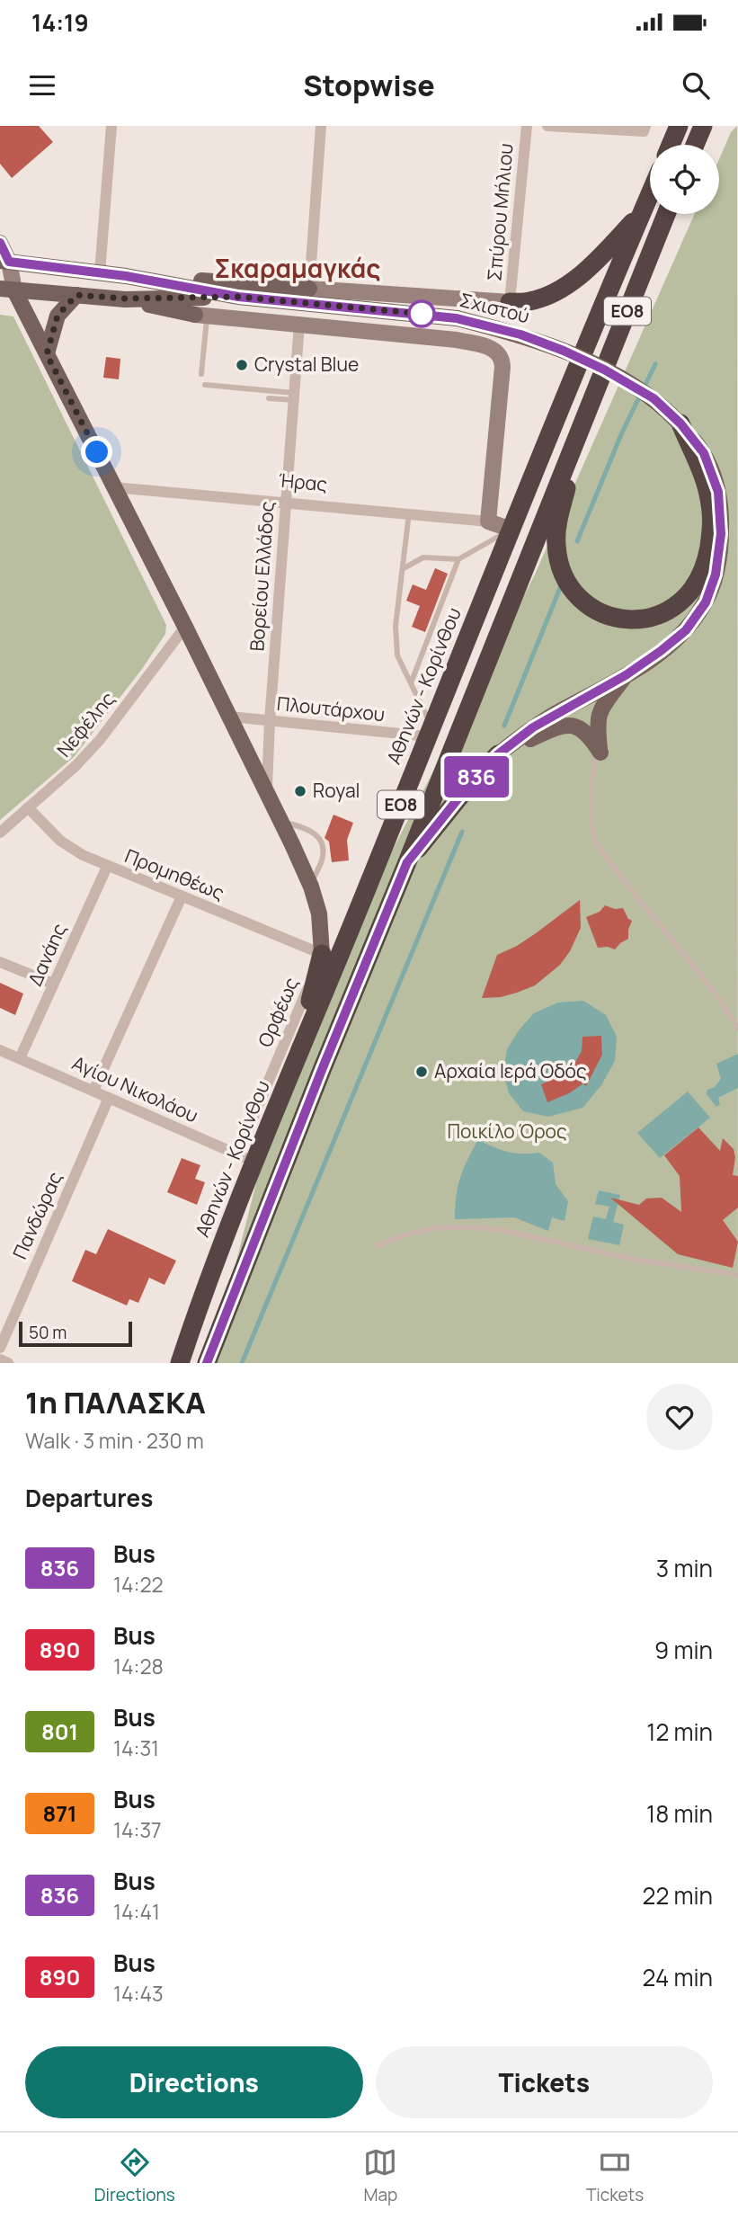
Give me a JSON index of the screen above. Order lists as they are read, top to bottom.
{
  "streets": {
    "highway": ["ΕΟ8", "Αθηνών - Κορίνθου"],
    "main road": ["Σχιστού"],
    "street": [
      "Σπύρου Μήλιου",
      "Ήρας",
      "Βορείου Ελλάδος",
      "Πλουτάρχου",
      "Νεφέλης",
      "Προμηθέως",
      "Δανάης",
      "Ορφέως",
      "Αγίου Νικολάου",
      "Πανδώρας"
    ]
  },
  "crossings": [
    ["Σπύρου Μήλιου", "Σχιστού"],
    ["Σχιστού", "Ήρας"],
    ["Σχιστού", "Βορείου Ελλάδος"],
    ["Ήρας", "Βορείου Ελλάδος"],
    ["Ήρας", "Αθηνών - Κορίνθου"],
    ["Βορείου Ελλάδος", "Πλουτάρχου"],
    ["Αθηνών - Κορίνθου", "Πλουτάρχου"],
    ["Αθηνών - Κορίνθου", "Αγίου Νικολάου"],
    ["Νεφέλης", "Προμηθέως"],
    ["Προμηθέως", "Δανάης"],
    ["Προμηθέως", "Ορφέως"],
    ["Δανάης", "Αγίου Νικολάου"],
    ["Ορφέως", "Αγίου Νικολάου"],
    ["Αγίου Νικολάου", "Πανδώρας"]
  ],
  "districts": ["Σκαραμαγκάς"],
  "parks": ["Ποικίλο Όρος"],
  "places": ["Crystal Blue", "Royal", "Αρχαία Ιερά Οδός"],
  "lines": ["bus line 836"],
  "scale_bar": "50 m",
  "page": {
    "status": "14:19",
    "header": "Stopwise",
    "on_map": "836",
    "scale": "50 m",
    "heading": [
      ["1η ΠΑΛΑΣΚΑ", "Walk · 3 min · 230 m"],
      "Departures"
    ],
    "list": [
      {
        "mark": "836",
        "name": "Bus",
        "note": "14:22",
        "value": "3 min"
      },
      {
        "mark": "890",
        "name": "Bus",
        "note": "14:28",
        "value": "9 min"
      },
      {
        "mark": "801",
        "name": "Bus",
        "note": "14:31",
        "value": "12 min"
      },
      {
        "mark": "871",
        "name": "Bus",
        "note": "14:37",
        "value": "18 min"
      },
      {
        "mark": "836",
        "name": "Bus",
        "note": "14:41",
        "value": "22 min"
      },
      {
        "mark": "890",
        "name": "Bus",
        "note": "14:43",
        "value": "24 min"
      }
    ],
    "buttons": ["Directions", "Tickets"],
    "tabs": ["Directions", "Map", "Tickets"]
  }
}
